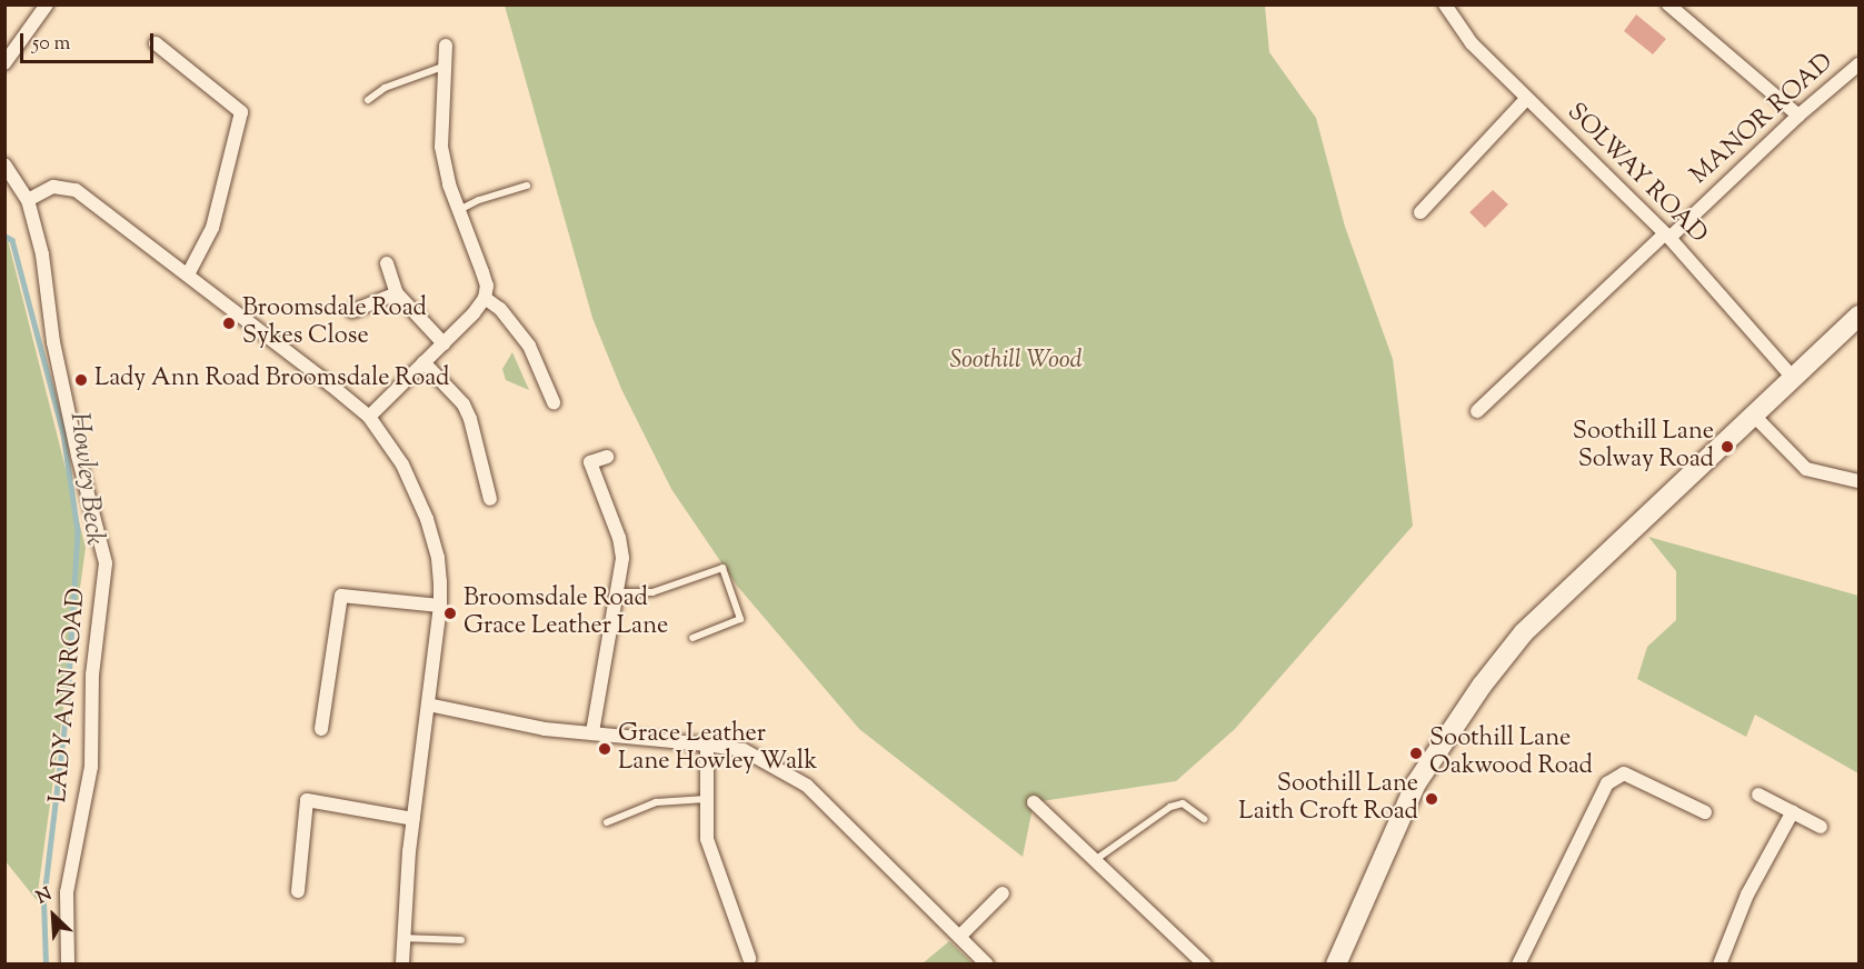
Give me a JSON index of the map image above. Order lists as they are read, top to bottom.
{
  "streets": {
    "street": ["MANOR ROAD", "SOLWAY ROAD", "LADY ANN ROAD"]
  },
  "crossings": [
    ["MANOR ROAD", "SOLWAY ROAD"]
  ],
  "water": ["Howley Beck"],
  "parks": ["Soothill Wood"],
  "places": [
    "Broomsdale Road Sykes Close",
    "Lady Ann Road Broomsdale Road",
    "Soothill Lane Solway Road",
    "Broomsdale Road Grace Leather Lane",
    "Grace Leather Lane Howley Walk",
    "Soothill Lane Oakwood Road",
    "Soothill Lane Laith Croft Road"
  ],
  "scale_bar": "50 m",
  "north": "top left"
}
